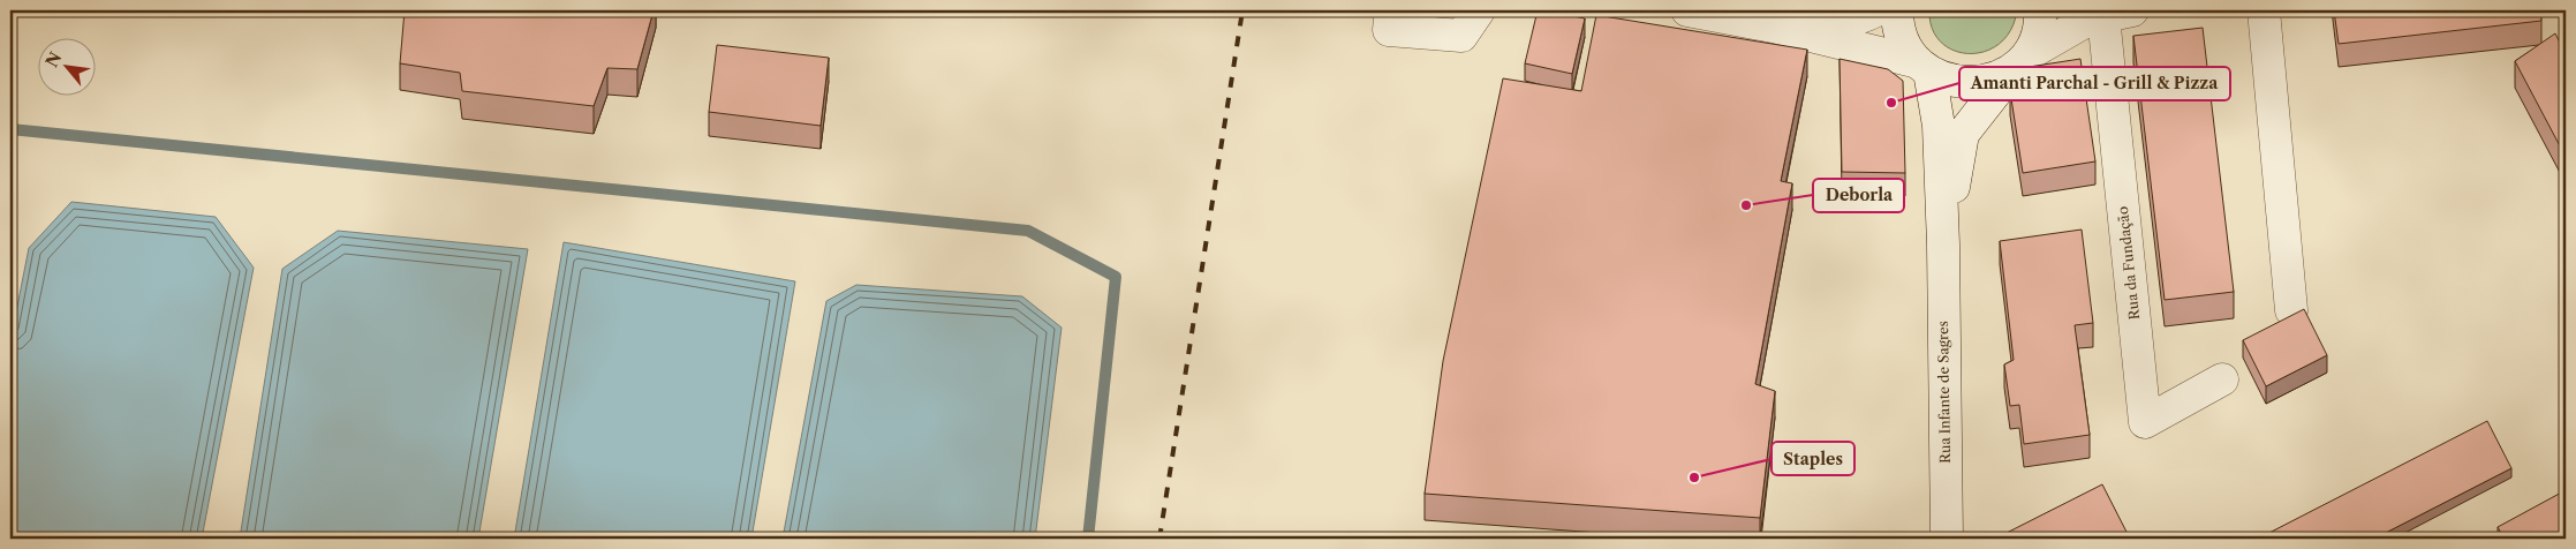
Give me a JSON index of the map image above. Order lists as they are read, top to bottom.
{
  "streets": {
    "street": ["Rua da Fundação", "Rua Infante de Sagres"]
  },
  "places": ["Amanti Parchal - Grill & Pizza", "Deborla", "Staples"],
  "north": "top left"
}
